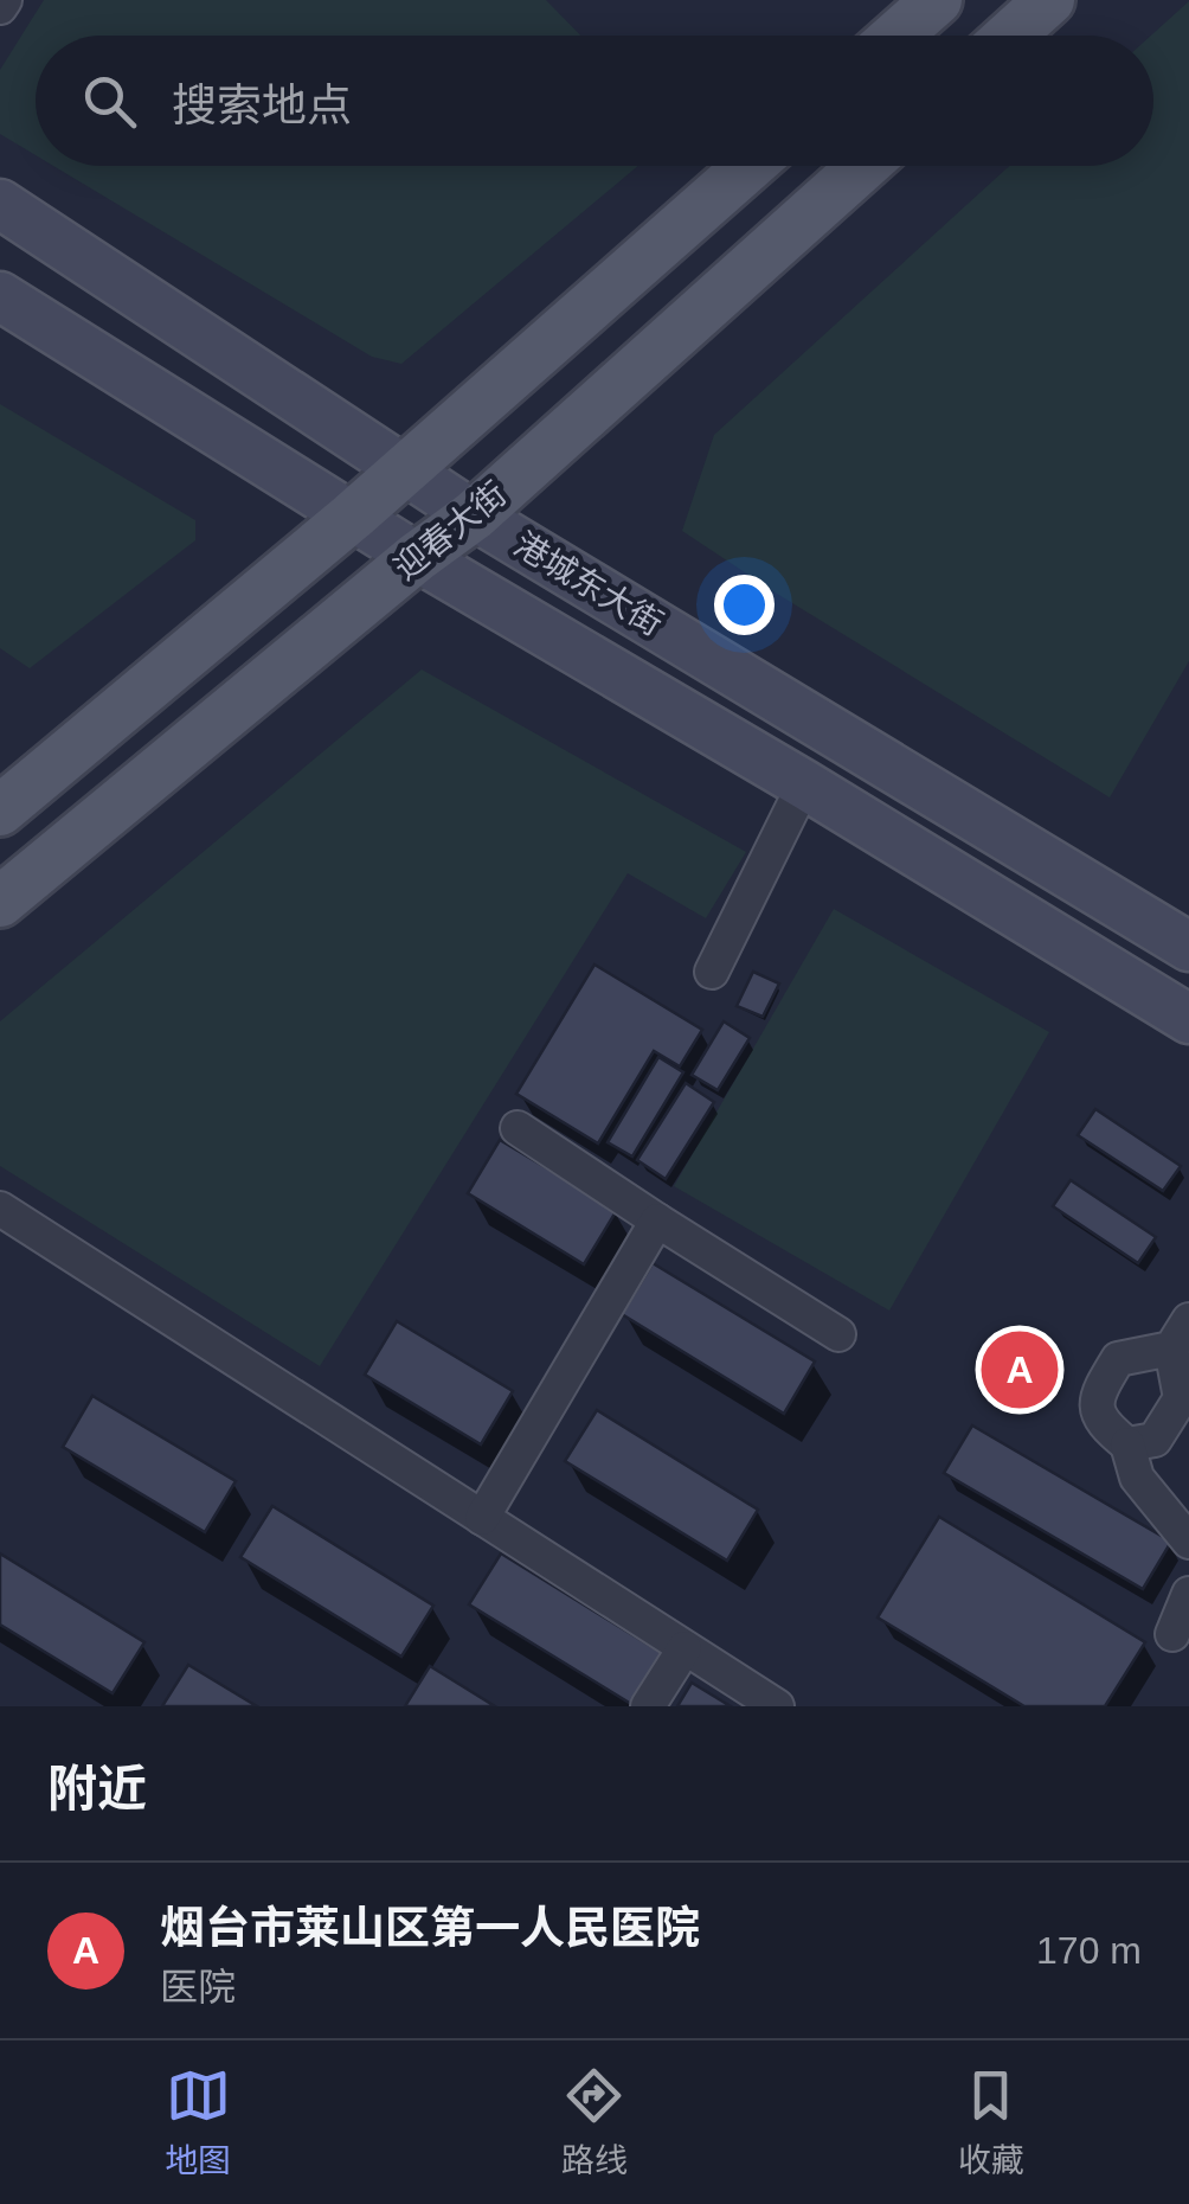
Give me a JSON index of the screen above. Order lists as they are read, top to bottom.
{
  "streets": {
    "main road": ["迎春大街", "港城东大街"]
  },
  "crossings": [
    ["迎春大街", "港城东大街"]
  ],
  "page": {
    "search": "搜索地点",
    "pins": "A",
    "heading": "附近",
    "list": [
      {
        "mark": "A",
        "name": "烟台市莱山区第一人民医院",
        "note": "医院",
        "value": "170 m"
      }
    ],
    "nav": ["地图", "路线", "收藏"]
  }
}
